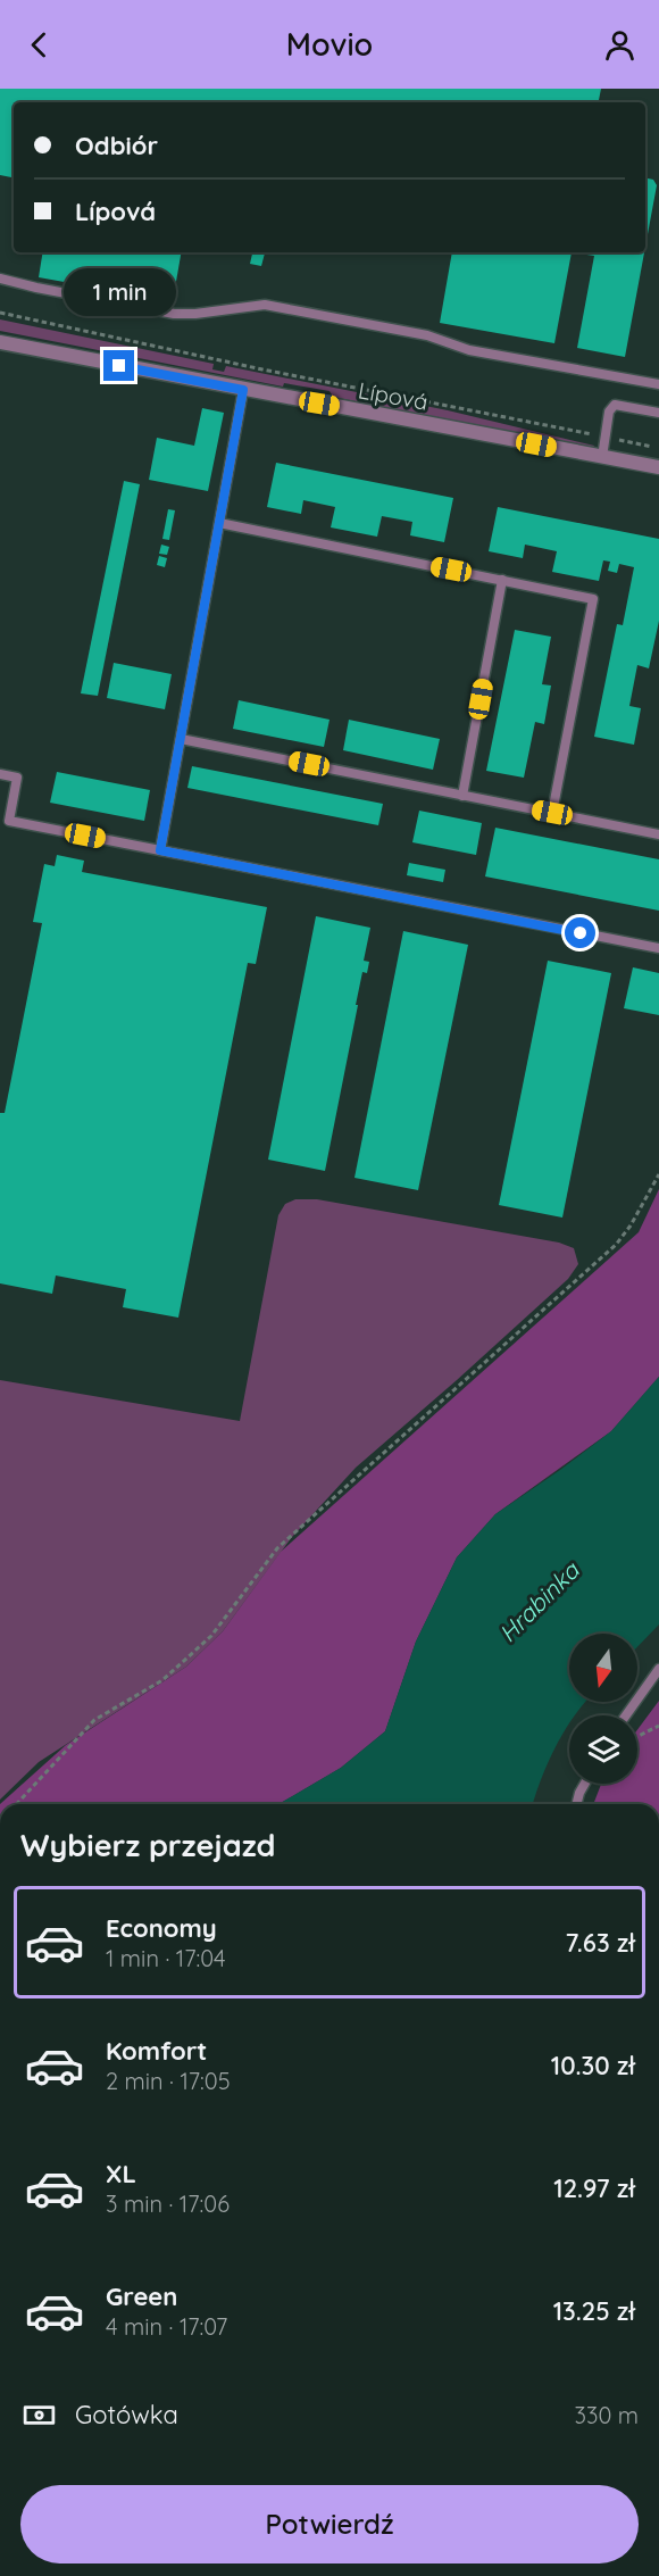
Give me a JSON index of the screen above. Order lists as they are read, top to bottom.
{
  "streets": {
    "street": ["Lípová"]
  },
  "water": ["Hrabinka"],
  "north": "bottom",
  "page": {
    "header": "Movio",
    "banner": ["Odbiór", "Lípová"],
    "bubble": "1 min",
    "heading": "Wybierz przejazd",
    "list": [
      {
        "name": "Economy",
        "note": "1 min · 17:04",
        "value": "7.63 zł"
      },
      {
        "name": "Komfort",
        "note": "2 min · 17:05",
        "value": "10.30 zł"
      },
      {
        "name": "XL",
        "note": "3 min · 17:06",
        "value": "12.97 zł"
      },
      {
        "name": "Green",
        "note": "4 min · 17:07",
        "value": "13.25 zł"
      }
    ],
    "pay": ["Gotówka", "330 m"],
    "buttons": "Potwierdź"
  }
}
